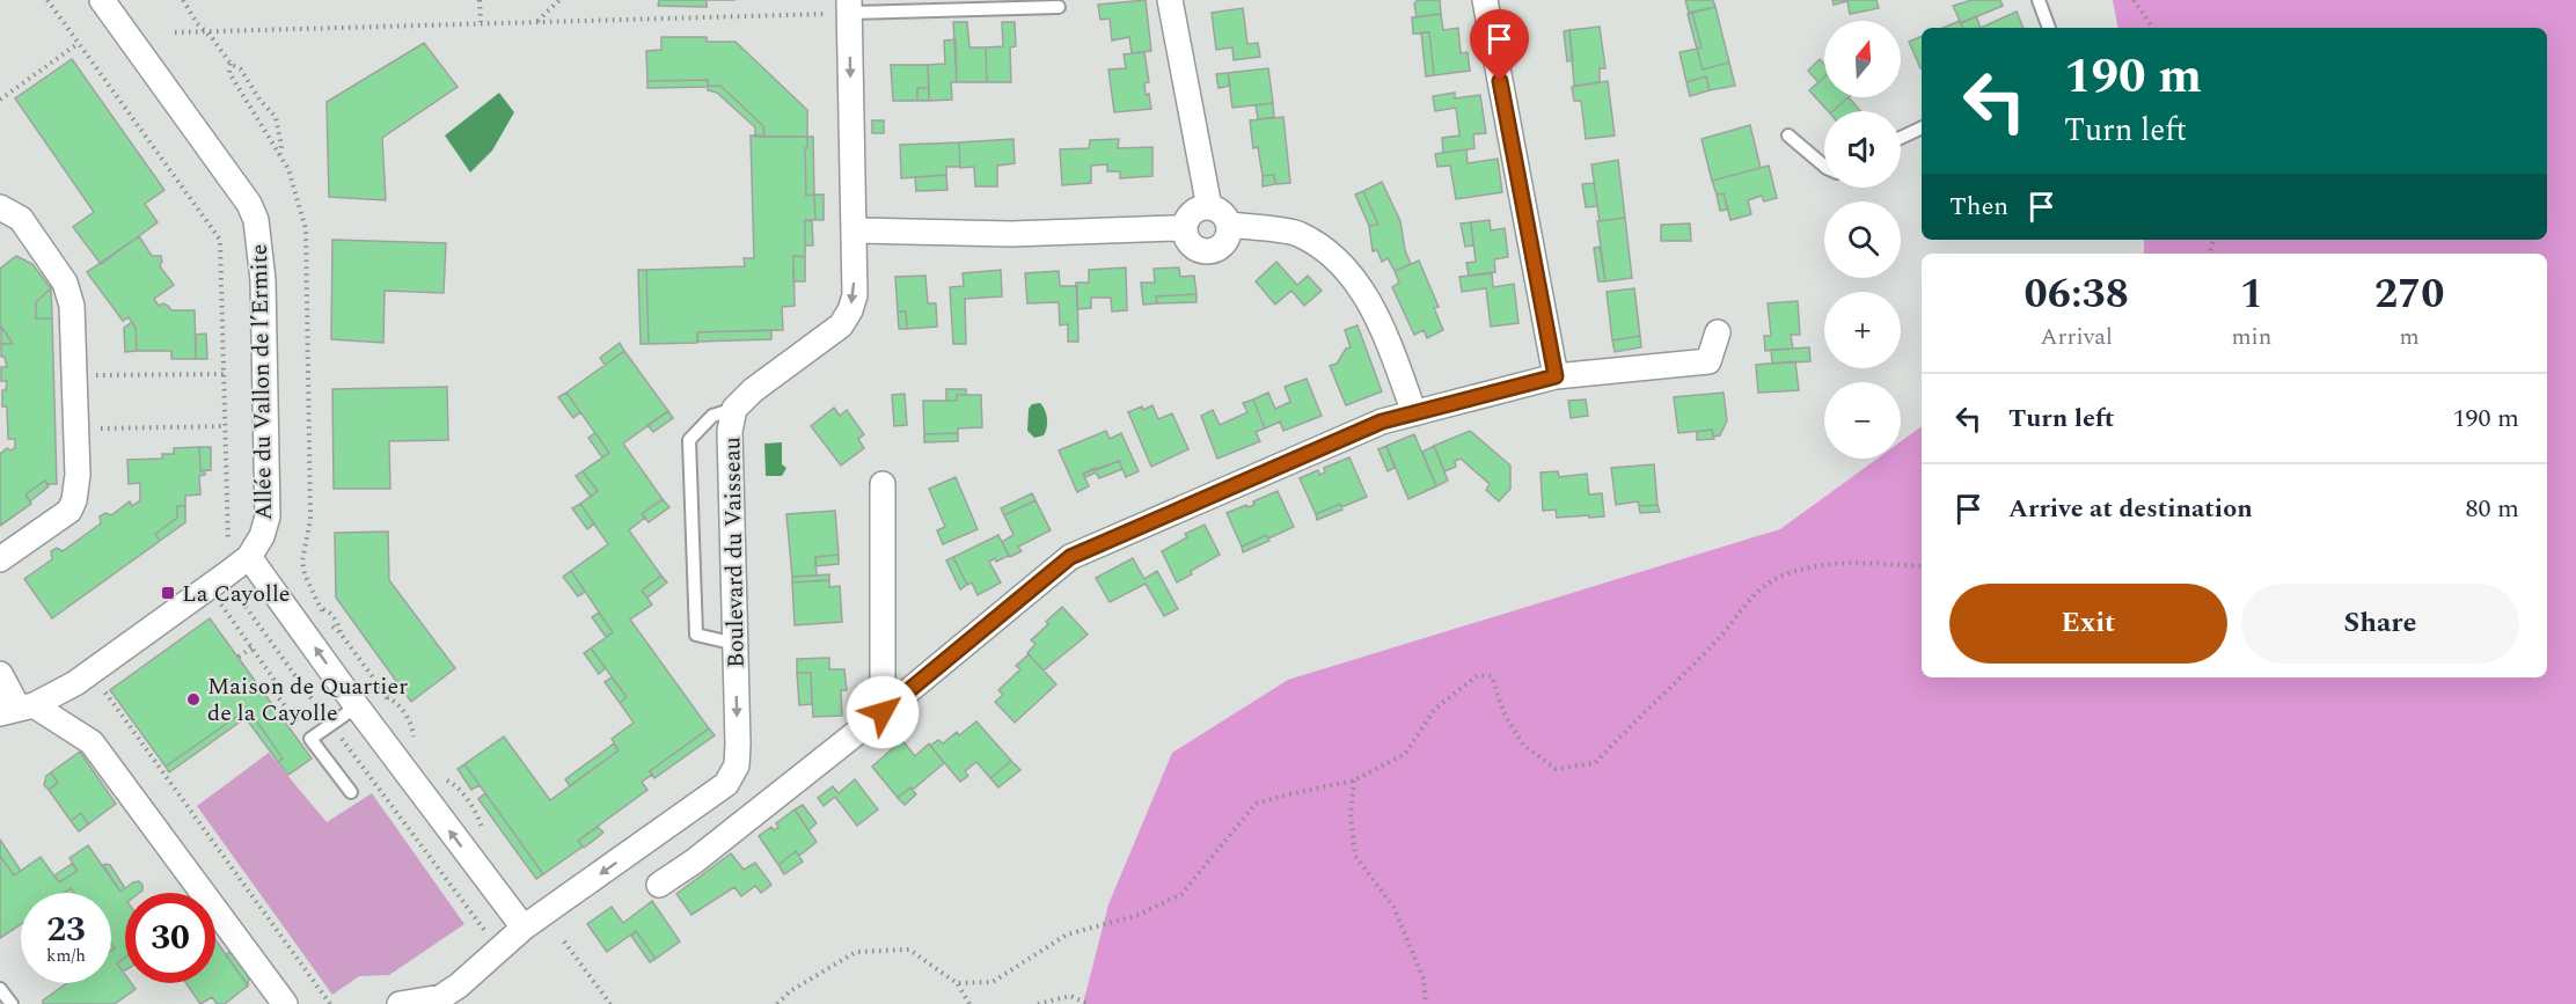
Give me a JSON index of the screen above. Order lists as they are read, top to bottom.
{
  "streets": {
    "street": ["Allée du Vallon de l’Ermite", "Boulevard du Vaisseau"]
  },
  "one_way": ["Boulevard du Vaisseau"],
  "places": {
    "transit": ["La Cayolle"],
    "other": ["Maison de Quartier de la Cayolle"]
  },
  "north": "top",
  "page": {
    "map_buttons": ["+", "−"],
    "turn": ["190 m", "Turn left"],
    "then": "Then",
    "eta": [
      "06:38",
      "Arrival",
      "1",
      "min",
      "270",
      "m"
    ],
    "list": [
      {
        "name": "Turn left",
        "value": "190 m"
      },
      {
        "name": "Arrive at destination",
        "value": "80 m"
      }
    ],
    "buttons": ["Exit", "Share"],
    "speed": "23 km/h",
    "limit": "30"
  }
}
